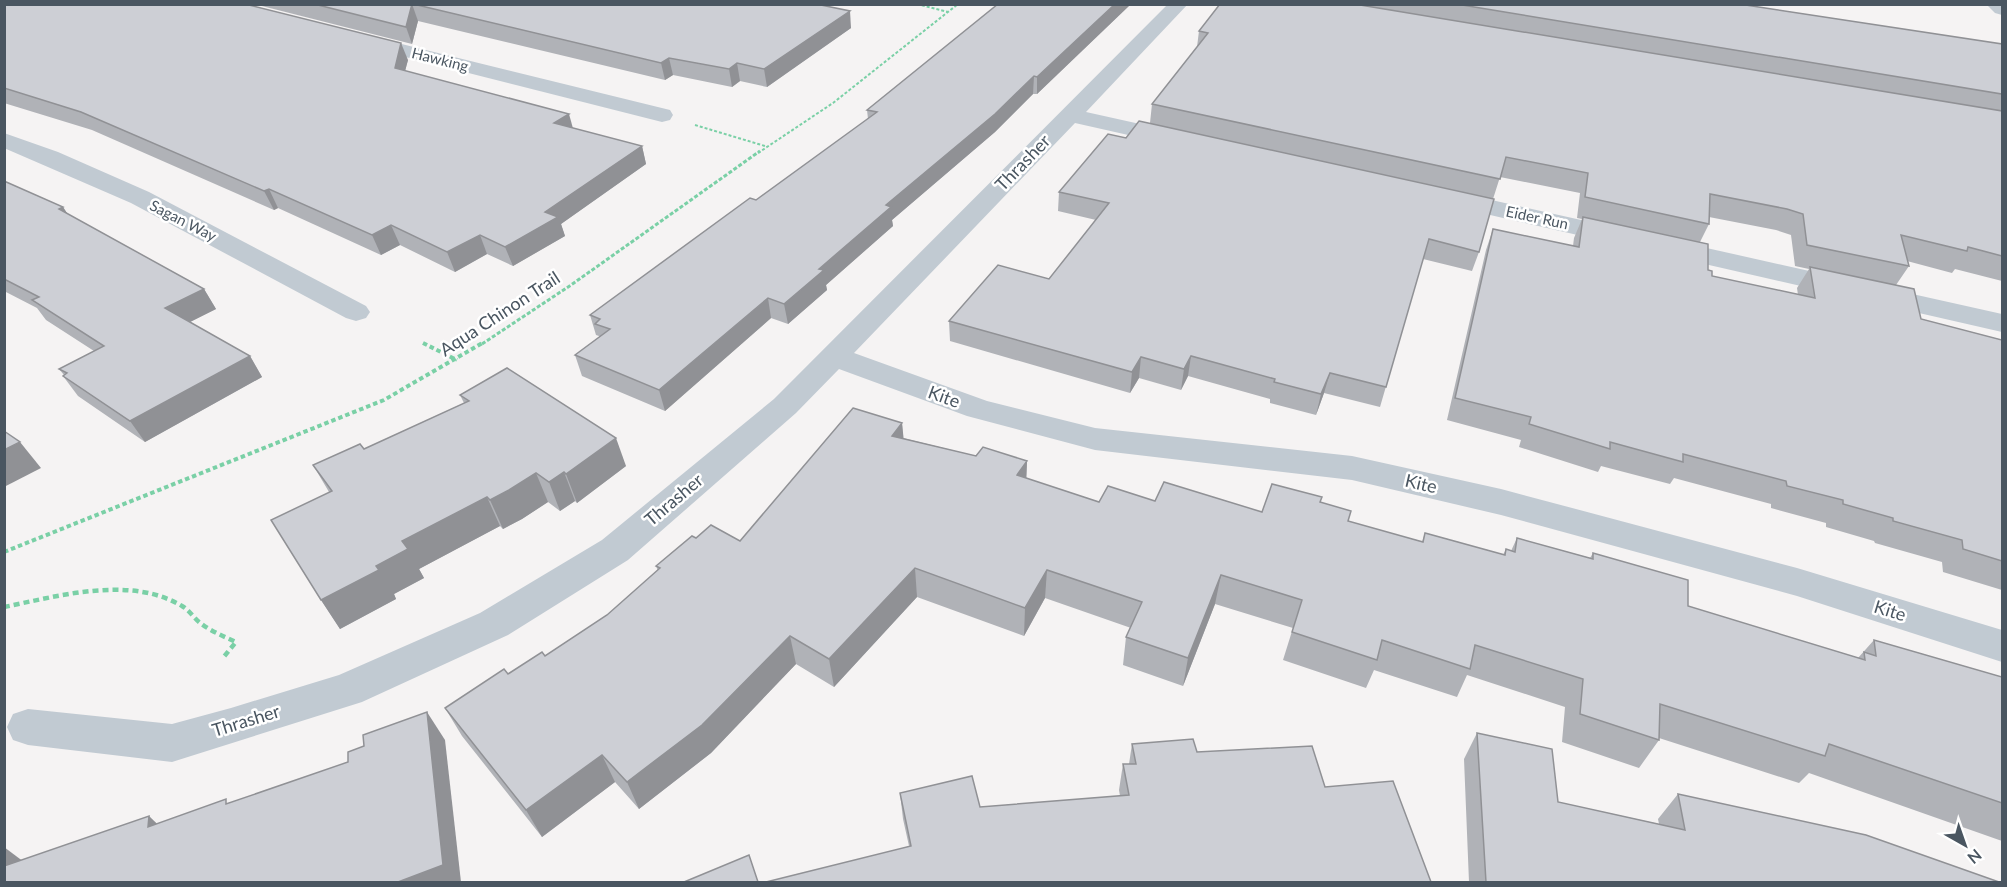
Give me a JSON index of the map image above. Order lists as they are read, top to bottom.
{
  "streets": {
    "street": [
      "Hawking",
      "Thrasher",
      "Eider Run",
      "Sagan Way",
      "Kite"
    ],
    "path": ["Aqua Chinon Trail"]
  },
  "crossings": [
    ["Thrasher", "Kite"]
  ],
  "north": "bottom right"
}
